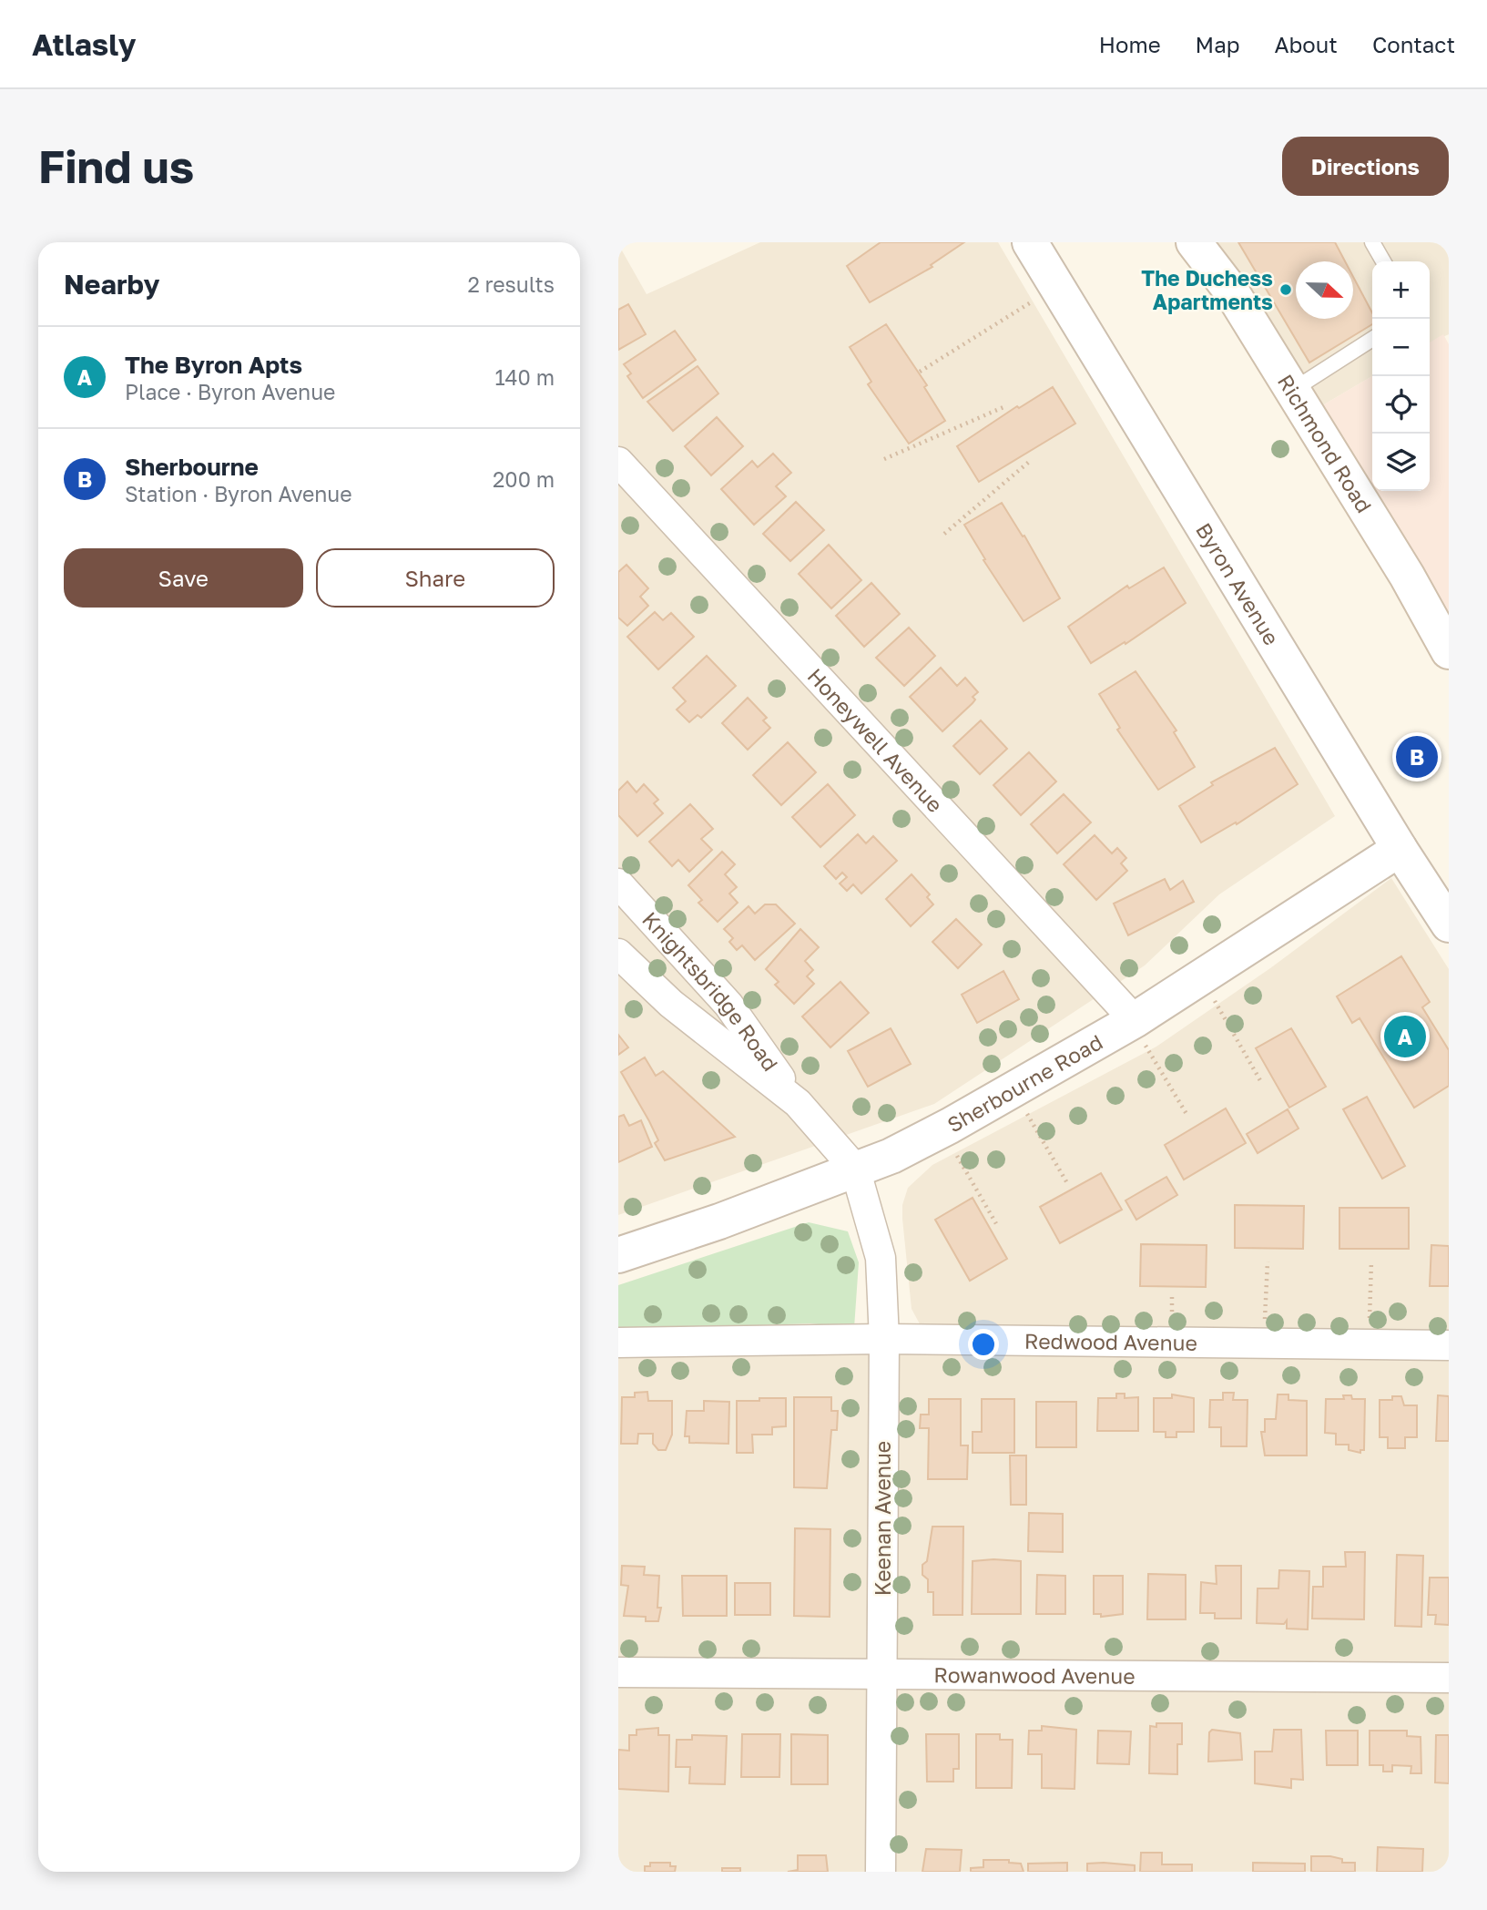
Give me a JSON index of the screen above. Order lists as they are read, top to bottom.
{
  "streets": {
    "street": [
      "Richmond Road",
      "Byron Avenue",
      "Honeywell Avenue",
      "Knightsbridge Road",
      "Sherbourne Road",
      "Redwood Avenue",
      "Keenan Avenue",
      "Rowanwood Avenue"
    ]
  },
  "crossings": [
    ["Byron Avenue", "Sherbourne Road"],
    ["Honeywell Avenue", "Sherbourne Road"],
    ["Knightsbridge Road", "Sherbourne Road"],
    ["Knightsbridge Road", "Keenan Avenue"],
    ["Sherbourne Road", "Keenan Avenue"],
    ["Redwood Avenue", "Keenan Avenue"],
    ["Keenan Avenue", "Rowanwood Avenue"]
  ],
  "places": ["The Duchess Apartments"],
  "north": "right",
  "page": {
    "header": "Atlasly",
    "nav": [
      "Home",
      "Map",
      "About",
      "Contact"
    ],
    "buttons": [
      "Directions",
      ["Save", "Share"]
    ],
    "title": "Find us",
    "heading": ["Nearby", "2 results"],
    "map_buttons": ["+", "−"],
    "list": [
      {
        "mark": "A",
        "name": "The Byron Apts",
        "note": "Place · Byron Avenue",
        "value": "140 m"
      },
      {
        "mark": "B",
        "name": "Sherbourne",
        "note": "Station · Byron Avenue",
        "value": "200 m"
      }
    ],
    "pins": ["B", "A"]
  }
}
